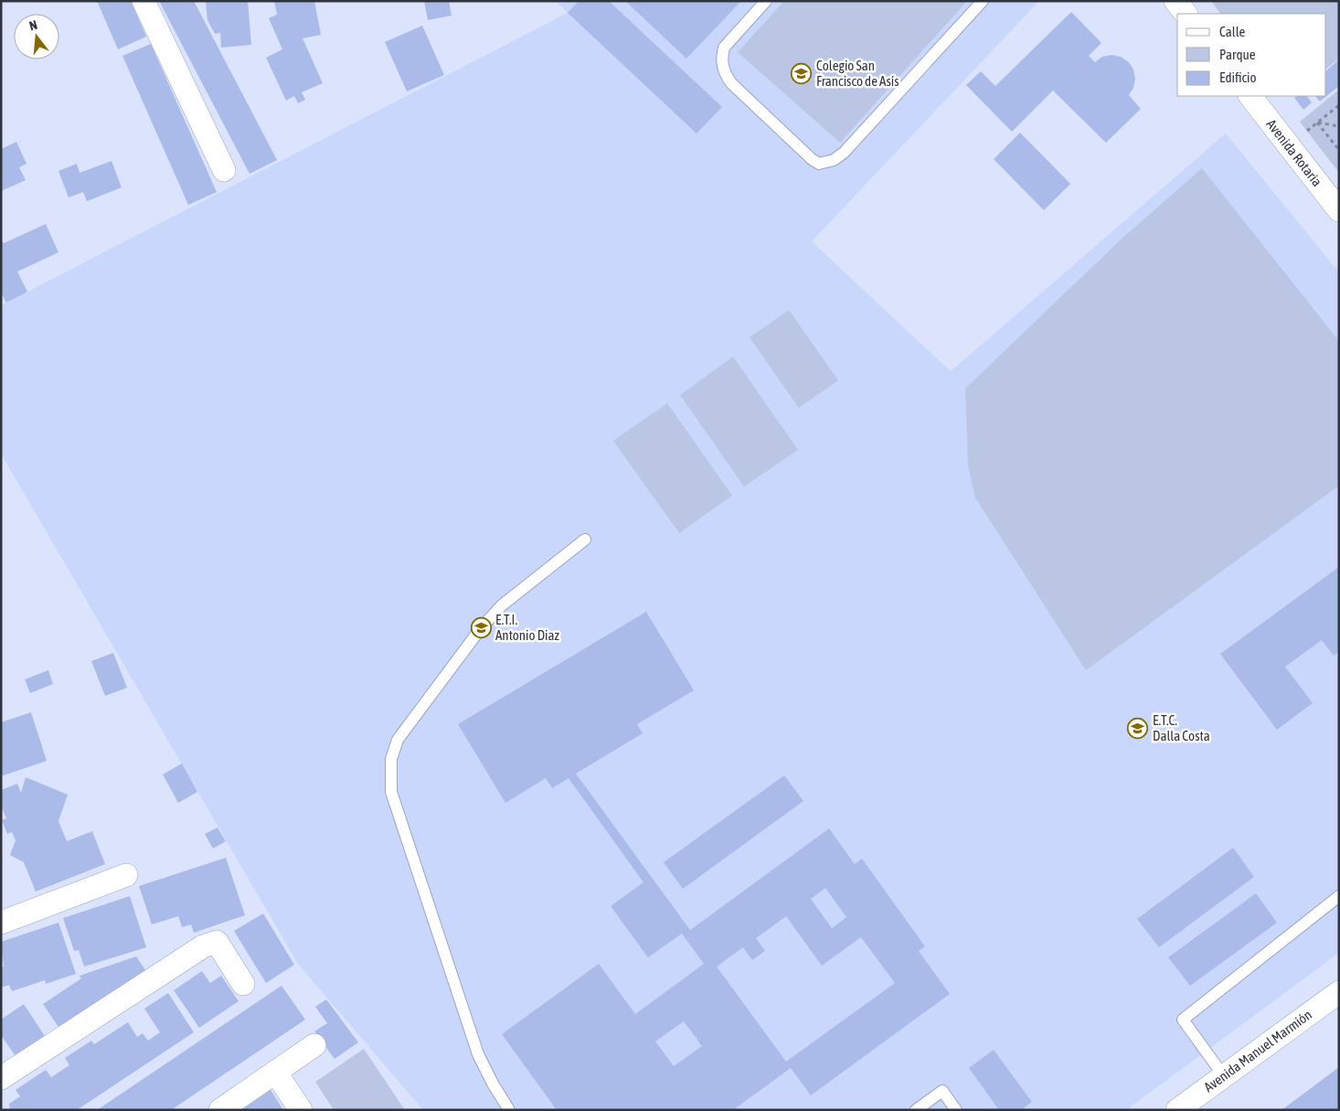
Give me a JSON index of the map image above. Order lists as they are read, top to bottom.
{
  "streets": {
    "street": ["Avenida Rotaria", "Avenida Manuel Marmión"]
  },
  "places": {
    "school or university": ["Colegio San Francisco de Asís", "E.T.I. Antonio Diaz", "E.T.C. Dalla Costa"]
  },
  "legend": ["Calle", "Parque", "Edificio"],
  "north": "top"
}
